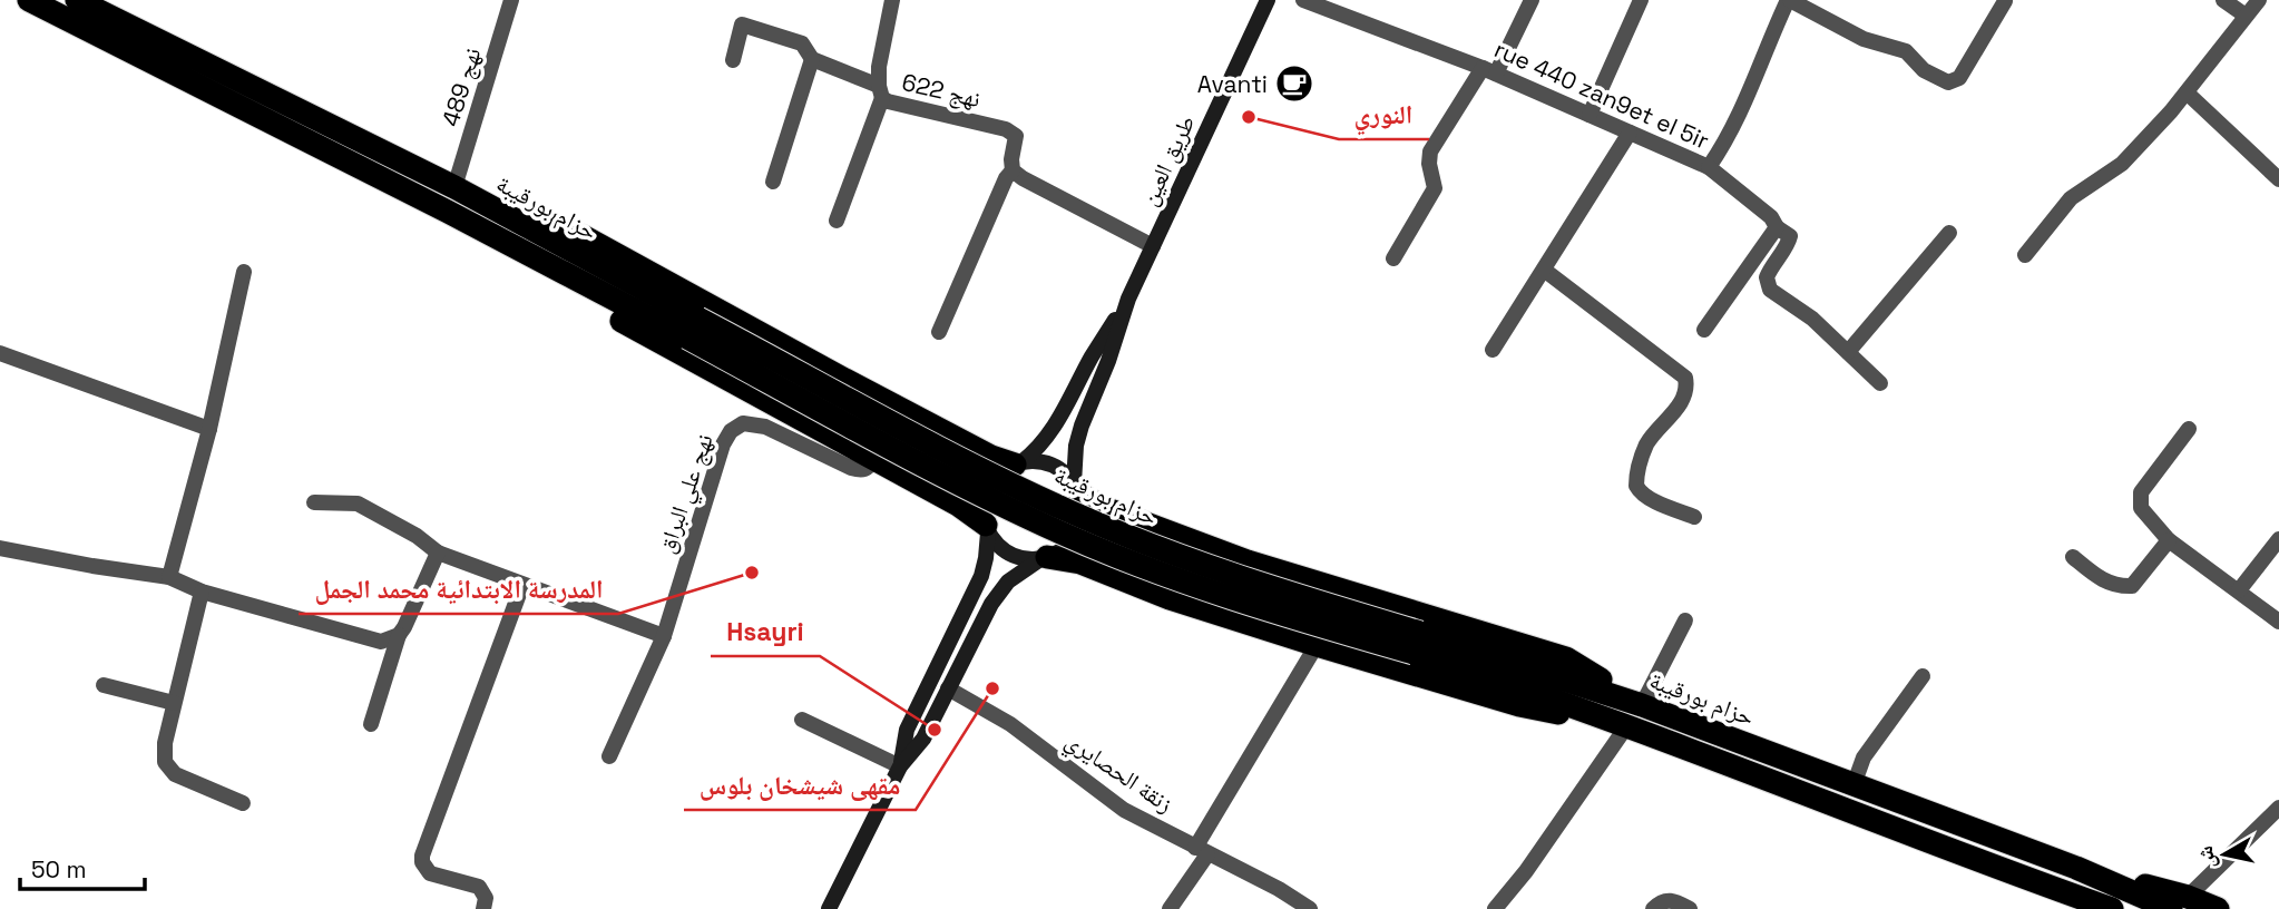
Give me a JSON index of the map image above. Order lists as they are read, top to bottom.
{
  "streets": {
    "highway": ["حزام بورقيبة"],
    "main road": ["طريق العين"],
    "street": [
      "نهج 489",
      "نهج 622",
      "rue 440 zan9et el 5ir",
      "نهج علي البراق",
      "زنقة الحصايري"
    ]
  },
  "crossings": [
    ["نهج 489", "حزام بورقيبة"]
  ],
  "places": {
    "cafe": ["Avanti"],
    "other": [
      "النوري",
      "المدرسة الابتدائية محمد الجمل",
      "مقهى شيشخان بلوس",
      "Hsayri"
    ]
  },
  "scale_bar": "50 m",
  "north": "left"
}
